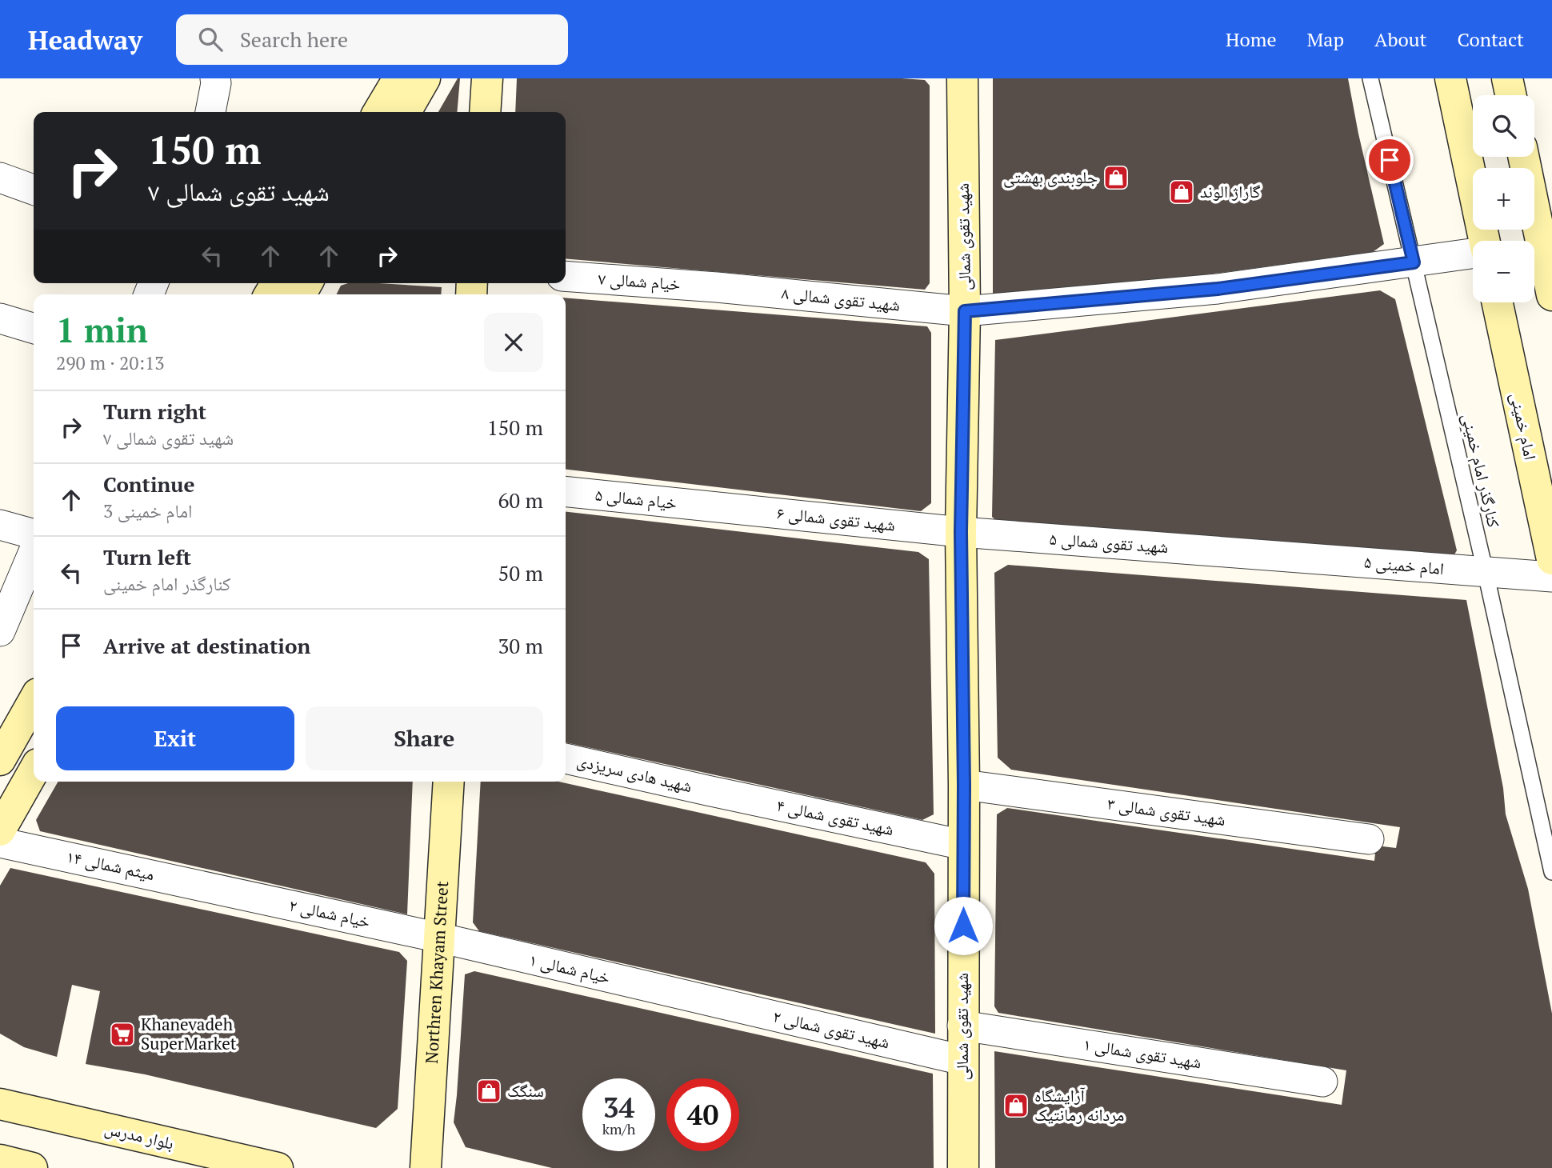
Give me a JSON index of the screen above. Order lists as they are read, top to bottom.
{
  "streets": {
    "street": [
      "شهید تقوی شمالی",
      "خیام شمالی ۷",
      "شهید تقوی شمالی ۸",
      "امام خمینی",
      "خیام شمالی ۵",
      "شهید تقوی شمالی ۶",
      "شهید تقوی شمالی ۵",
      "امام خمینی ۵",
      "شهید هادی سریزدی",
      "شهید تقوی شمالی ۳",
      "شهید تقوی شمالی ۴",
      "میثم شمالی ۱۴",
      "خیام شمالی ۲",
      "خیام شمالی ۱",
      "Northren Khayam Street",
      "شهید تقوی شمالی ۲",
      "شهید تقوی شمالی ۱",
      "بلوار مدرس"
    ],
    "lane": ["کنارگذر امام خمینی"]
  },
  "crossings": [
    ["شهید تقوی شمالی", "شهید تقوی شمالی ۸"],
    ["شهید تقوی شمالی", "شهید تقوی شمالی ۶"],
    ["شهید تقوی شمالی", "شهید تقوی شمالی ۵"],
    ["شهید تقوی شمالی", "شهید تقوی شمالی ۳"],
    ["شهید تقوی شمالی", "شهید تقوی شمالی ۴"],
    ["شهید تقوی شمالی", "شهید تقوی شمالی ۲"],
    ["شهید تقوی شمالی", "شهید تقوی شمالی ۱"],
    ["خیام شمالی ۷", "شهید تقوی شمالی ۸"],
    ["شهید تقوی شمالی ۸", "کنارگذر امام خمینی"],
    ["کنارگذر امام خمینی", "امام خمینی ۵"],
    ["خیام شمالی ۵", "شهید تقوی شمالی ۶"],
    ["شهید تقوی شمالی ۶", "شهید تقوی شمالی ۵"],
    ["شهید تقوی شمالی ۵", "امام خمینی ۵"],
    ["شهید هادی سریزدی", "شهید تقوی شمالی ۴"],
    ["میثم شمالی ۱۴", "خیام شمالی ۲"],
    ["خیام شمالی ۲", "خیام شمالی ۱"],
    ["خیام شمالی ۲", "Northren Khayam Street"],
    ["خیام شمالی ۱", "Northren Khayam Street"],
    ["خیام شمالی ۱", "شهید تقوی شمالی ۲"]
  ],
  "places": {
    "shop": [
      "جلوبندی بهشتی",
      "گاراژ الوند",
      "سنگک",
      "آرایشگاه مردانه رمانتیک"
    ],
    "supermarket": ["Khanevadeh SuperMarket"]
  },
  "page": {
    "header": "Headway",
    "search": "Search here",
    "nav": [
      "Home",
      "Map",
      "About",
      "Contact"
    ],
    "map_buttons": ["+", "−"],
    "turn": ["150 m", "شهید تقوی شمالی ۷"],
    "heading": ["1 min", "290 m · 20:13"],
    "list": [
      {
        "name": "Turn right",
        "note": "شهید تقوی شمالی ۷",
        "value": "150 m"
      },
      {
        "name": "Continue",
        "note": "امام خمینی 3",
        "value": "60 m"
      },
      {
        "name": "Turn left",
        "note": "کنارگذر امام خمینی",
        "value": "50 m"
      },
      {
        "name": "Arrive at destination",
        "value": "30 m"
      }
    ],
    "buttons": ["Exit", "Share"],
    "speed": "34 km/h",
    "limit": "40"
  }
}
